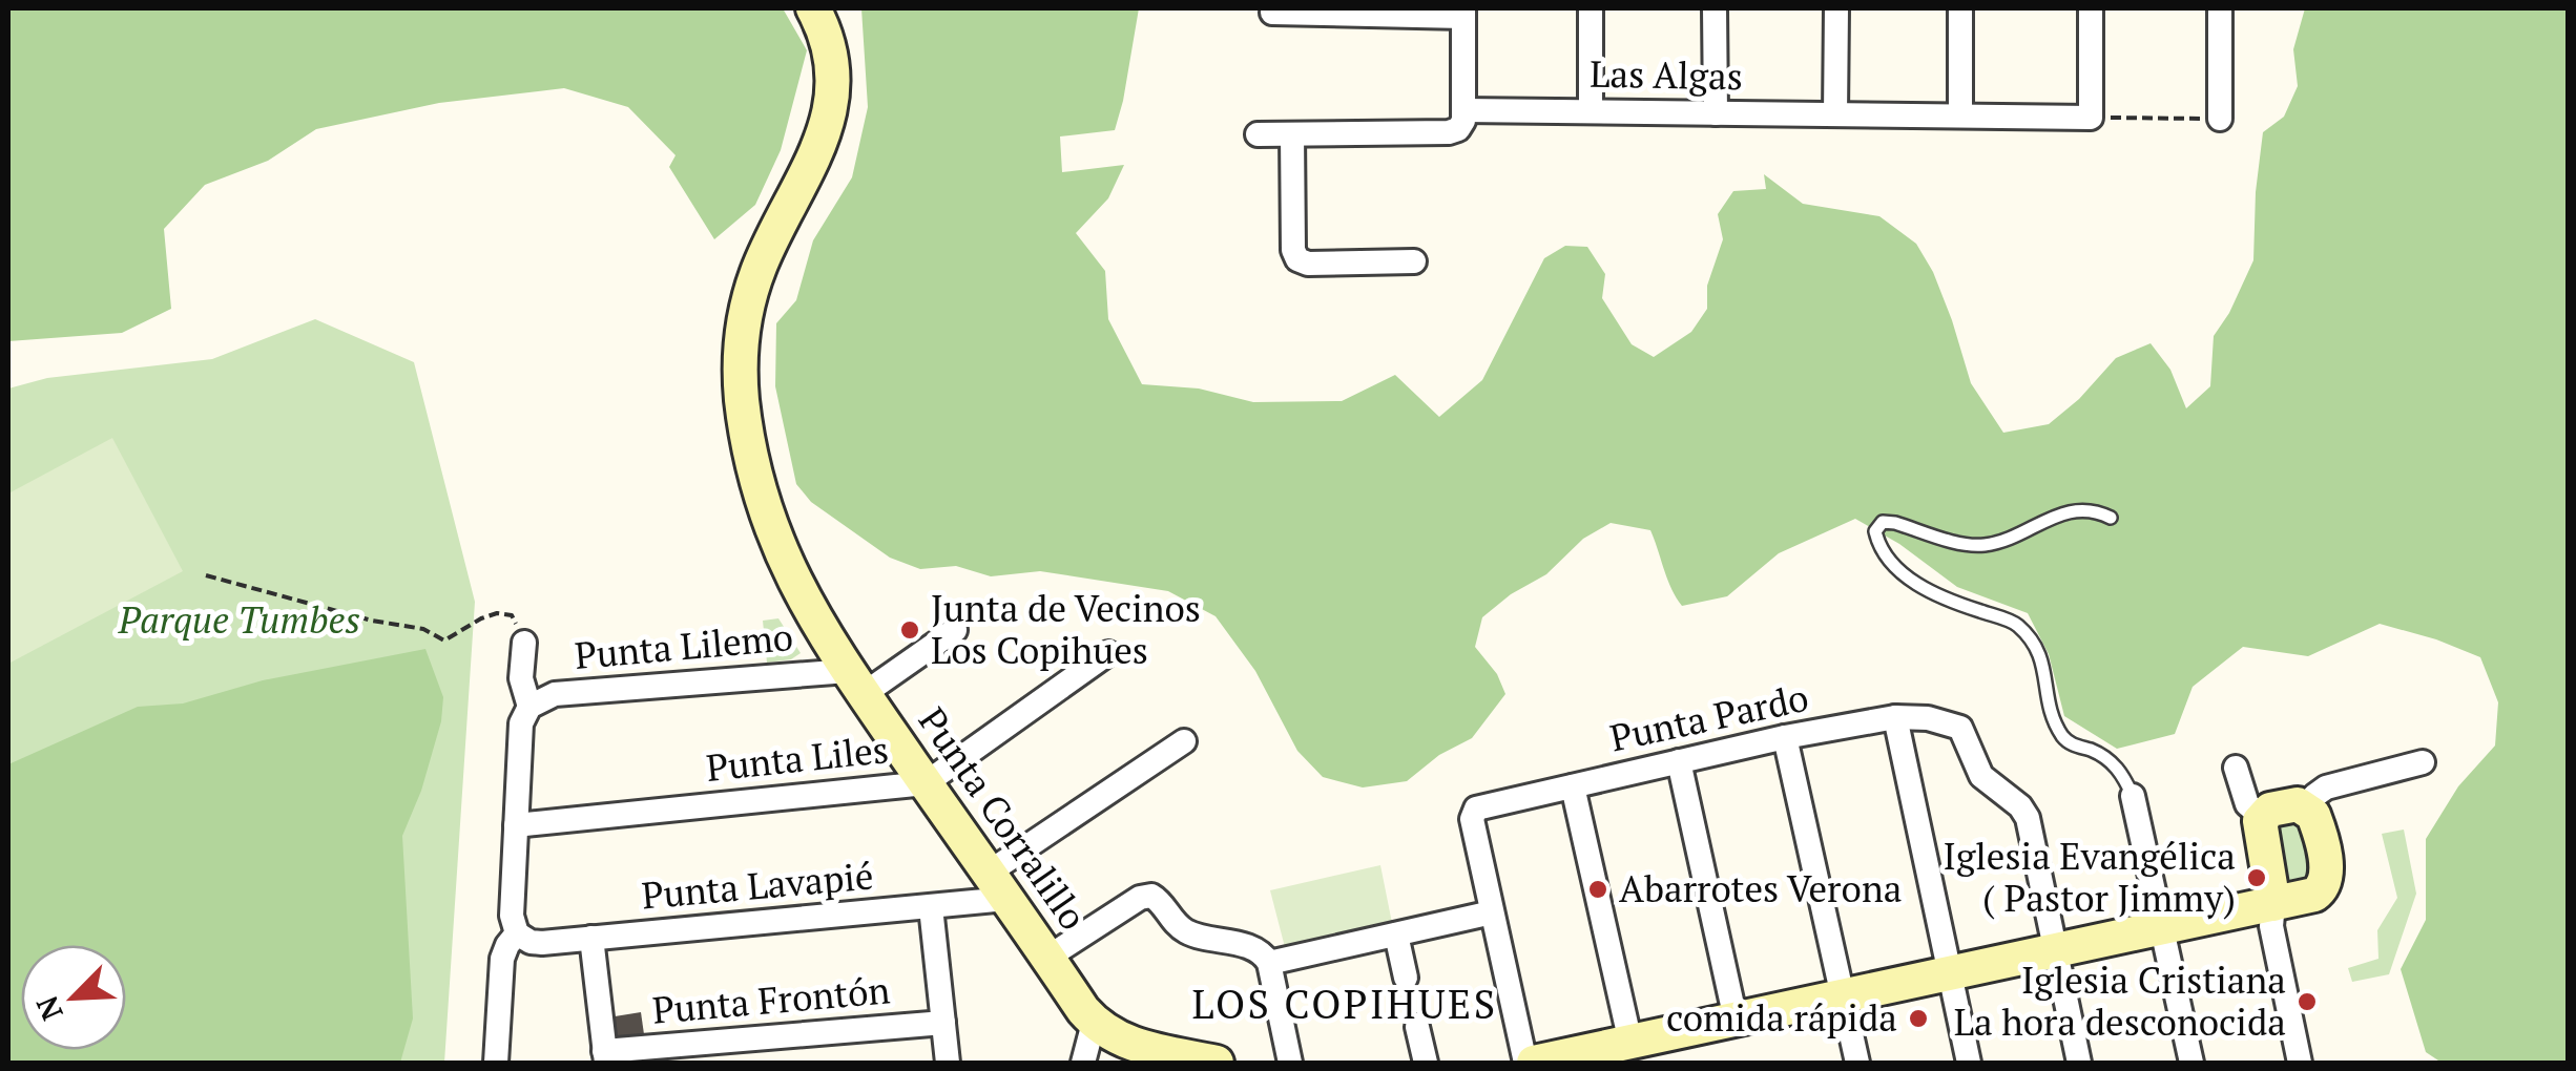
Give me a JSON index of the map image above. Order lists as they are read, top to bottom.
{
  "streets": {
    "street": [
      "Las Algas",
      "Punta Lilemo",
      "Punta Pardo",
      "Punta Liles",
      "Punta Corralillo",
      "Punta Lavapié",
      "Punta Frontón"
    ]
  },
  "crossings": [
    ["Punta Lilemo", "Punta Corralillo"],
    ["Punta Liles", "Punta Corralillo"],
    ["Punta Corralillo", "Punta Lavapié"]
  ],
  "districts": ["LOS COPIHUES"],
  "parks": ["Parque Tumbes"],
  "places": [
    "Junta de Vecinos Los Copihues",
    "Iglesia Evangélica ( Pastor Jimmy)",
    "Abarrotes Verona",
    "Iglesia Cristiana La hora desconocida",
    "comida rápida"
  ],
  "north": "bottom left"
}
